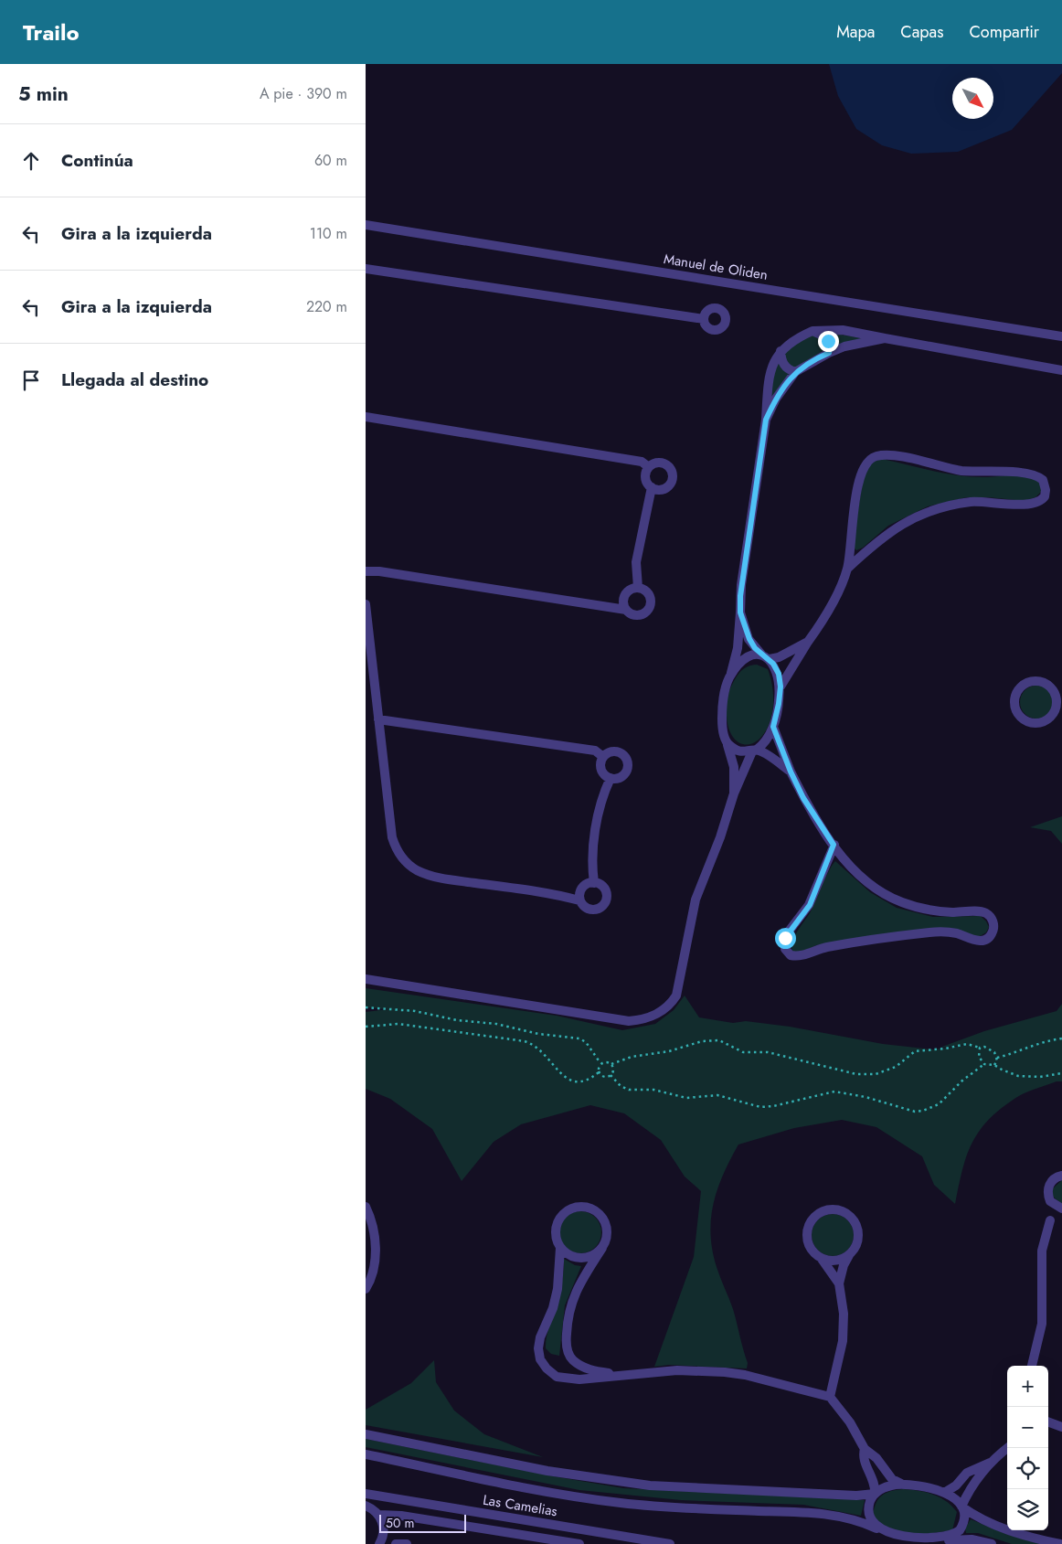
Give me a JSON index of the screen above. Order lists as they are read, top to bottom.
{
  "streets": {
    "street": ["Manuel de Oliden", "Las Camelias"]
  },
  "scale_bar": "50 m",
  "north": "bottom right",
  "page": {
    "header": "Trailo",
    "nav": ["Mapa", "Capas", "Compartir"],
    "heading": ["5 min", "A pie · 390 m"],
    "list": [
      ["Continúa", "60 m"],
      ["Gira a la izquierda", "110 m"],
      ["Gira a la izquierda", "220 m"],
      "Llegada al destino"
    ],
    "map_buttons": ["+", "−"],
    "scale": "50 m"
  }
}
